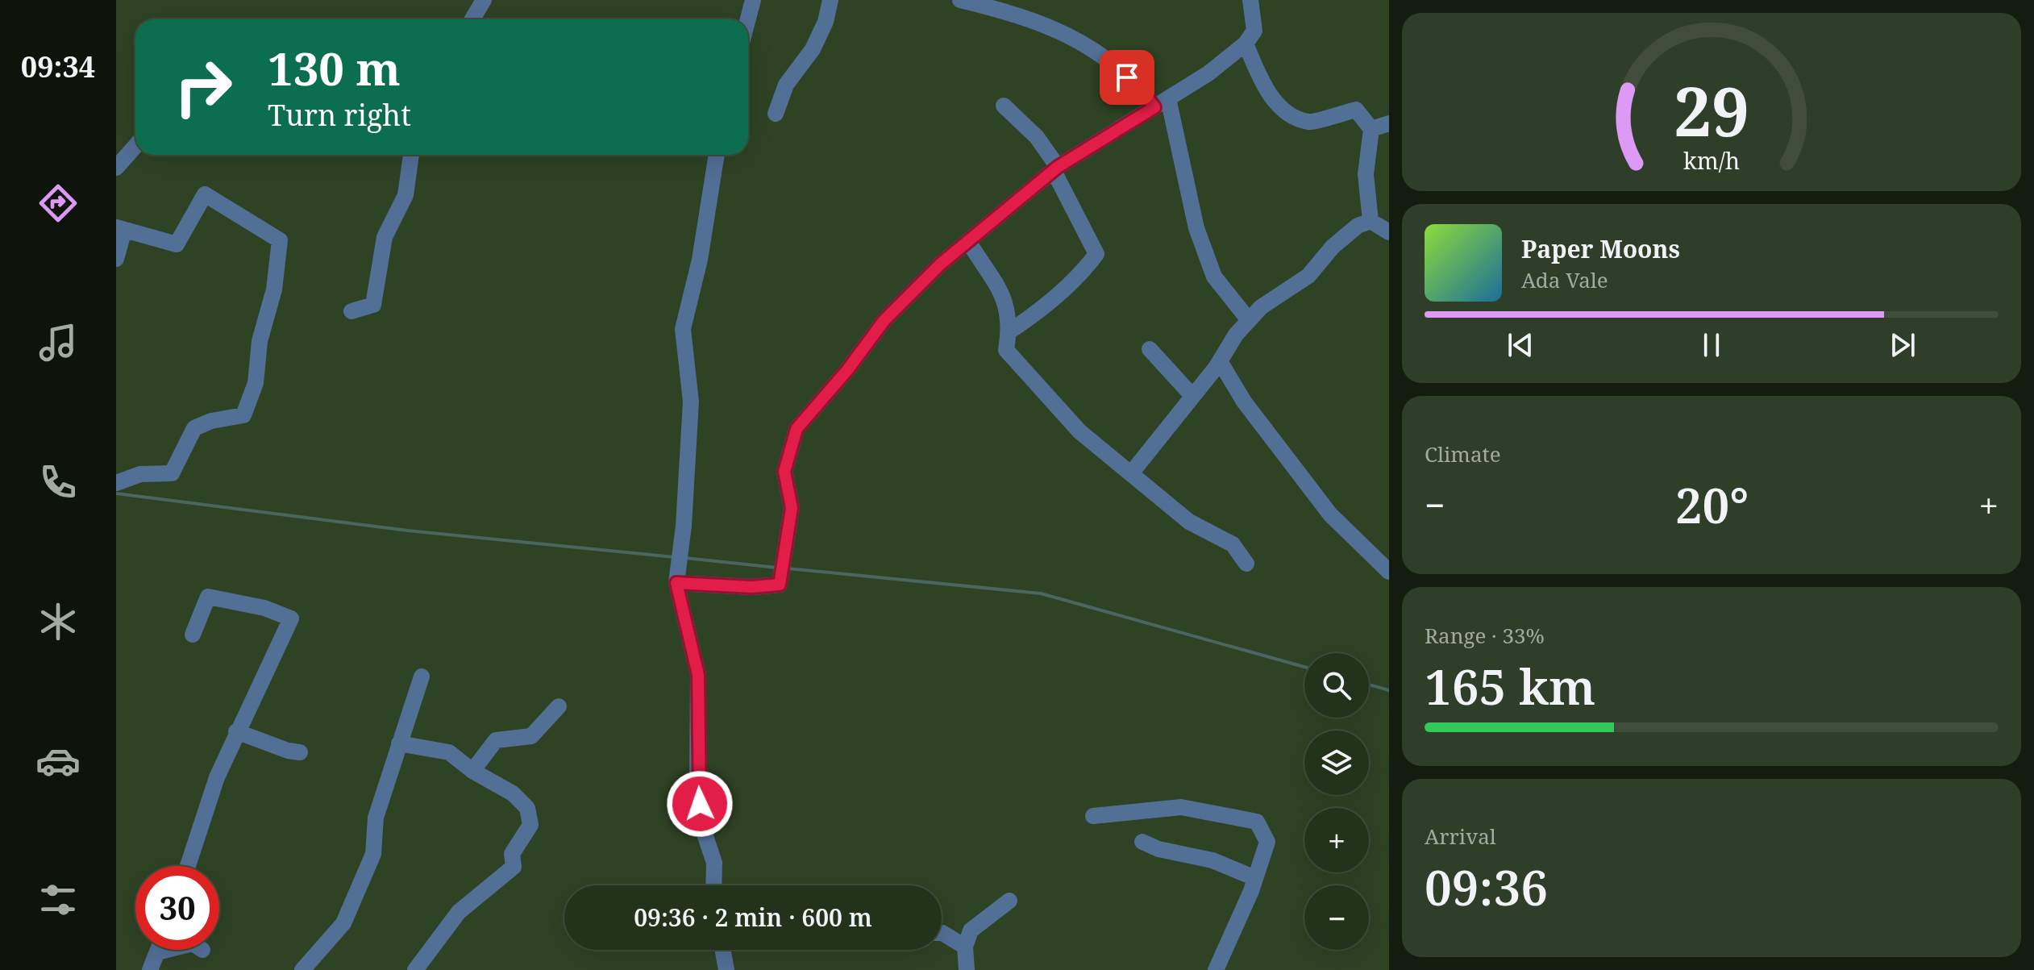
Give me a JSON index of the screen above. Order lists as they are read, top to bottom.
{
  "page": {
    "tabs": "09:34",
    "turn": ["130 m", "Turn right"],
    "song": ["Paper Moons", "Ada Vale"],
    "tile": [
      "Climate",
      ["Range · 33%", "165 km"],
      ["Arrival", "09:36"]
    ],
    "heat": ["−", "20°", "+"],
    "map_buttons": ["+", "−"],
    "limit": "30",
    "trip": "09:36 · 2 min · 600 m",
    "gauge": ["29", "km/h"]
  }
}
